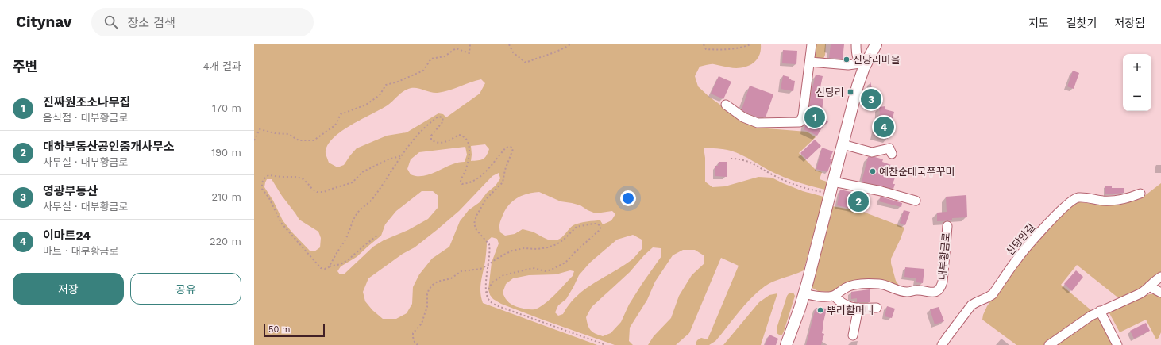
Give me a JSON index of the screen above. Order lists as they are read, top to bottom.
{
  "streets": {
    "street": ["신당안길", "대부황금로"]
  },
  "places": {
    "other": ["신당리마을", "예찬순대국쭈꾸미", "뿌리할머니"],
    "transit": ["신당리"]
  },
  "scale_bar": "50 m",
  "page": {
    "header": "Citynav",
    "search": "장소 검색",
    "nav": ["지도", "길찾기", "저장됨"],
    "heading": ["주변", "4개 결과"],
    "map_buttons": ["+", "−"],
    "list": [
      {
        "mark": "1",
        "name": "진짜원조소나무집",
        "note": "음식점 · 대부황금로",
        "value": "170 m"
      },
      {
        "mark": "2",
        "name": "대하부동산공인중개사무소",
        "note": "사무실 · 대부황금로",
        "value": "190 m"
      },
      {
        "mark": "3",
        "name": "영광부동산",
        "note": "사무실 · 대부황금로",
        "value": "210 m"
      },
      {
        "mark": "4",
        "name": "이마트24",
        "note": "마트 · 대부황금로",
        "value": "220 m"
      }
    ],
    "pins": [
      "3",
      "1",
      "4",
      "2"
    ],
    "buttons": ["저장", "공유"],
    "scale": "50 m"
  }
}
